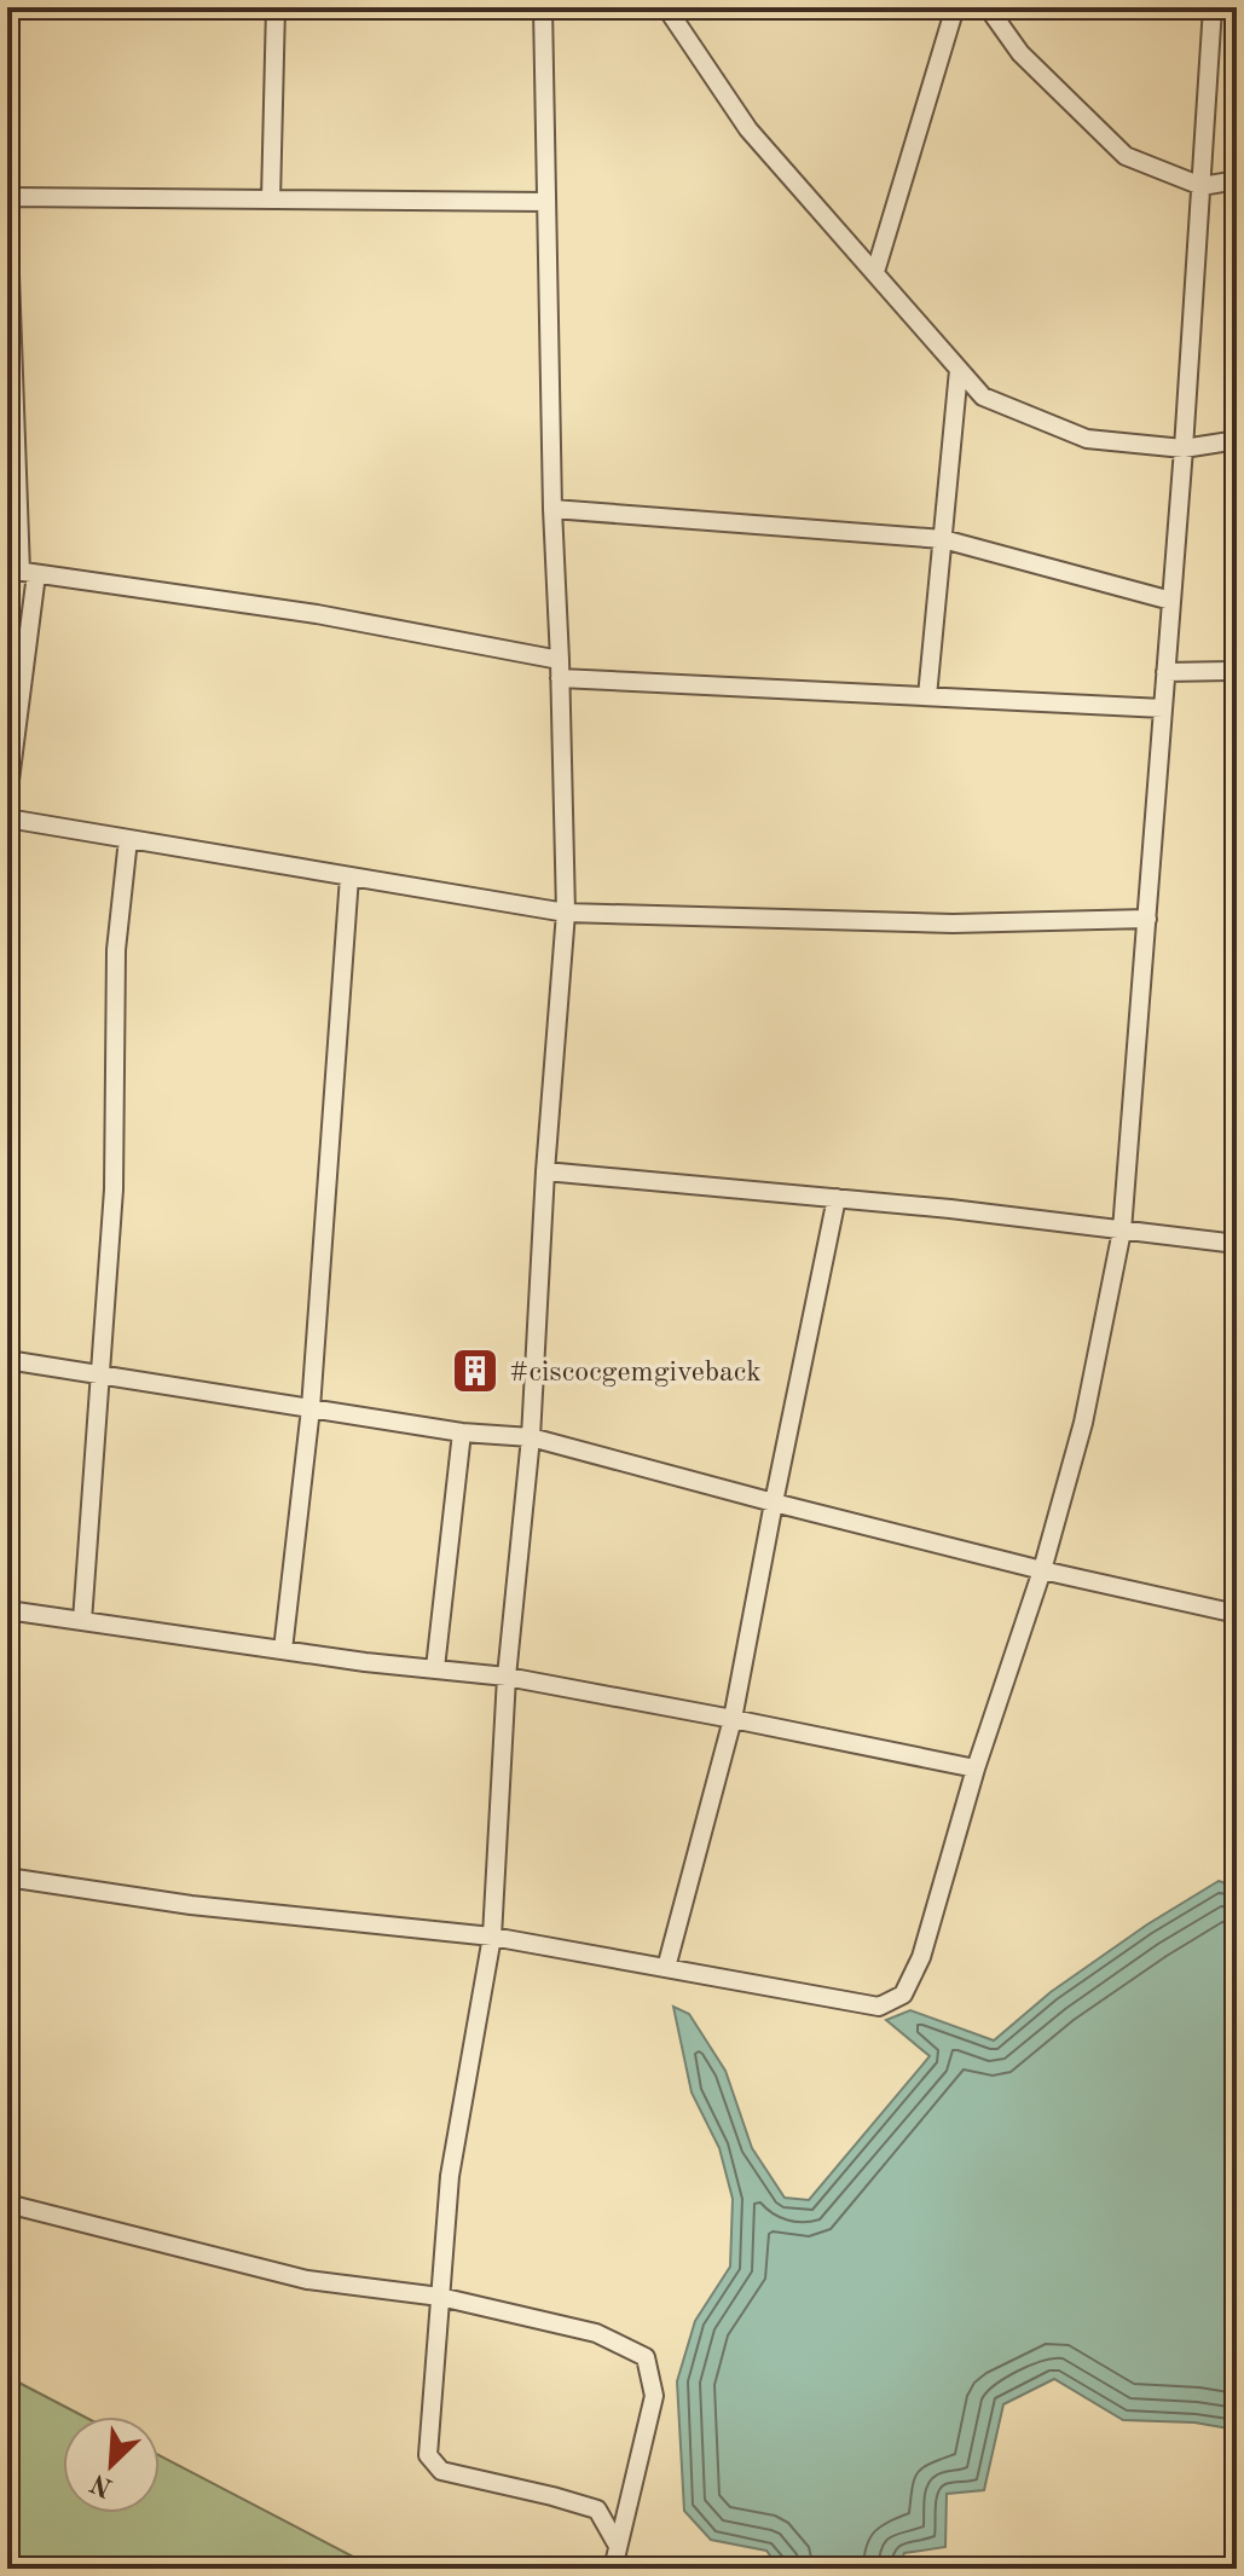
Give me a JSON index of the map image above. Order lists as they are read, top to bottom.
{
  "places": {
    "building": ["#ciscocgemgiveback"]
  },
  "north": "bottom left"
}
